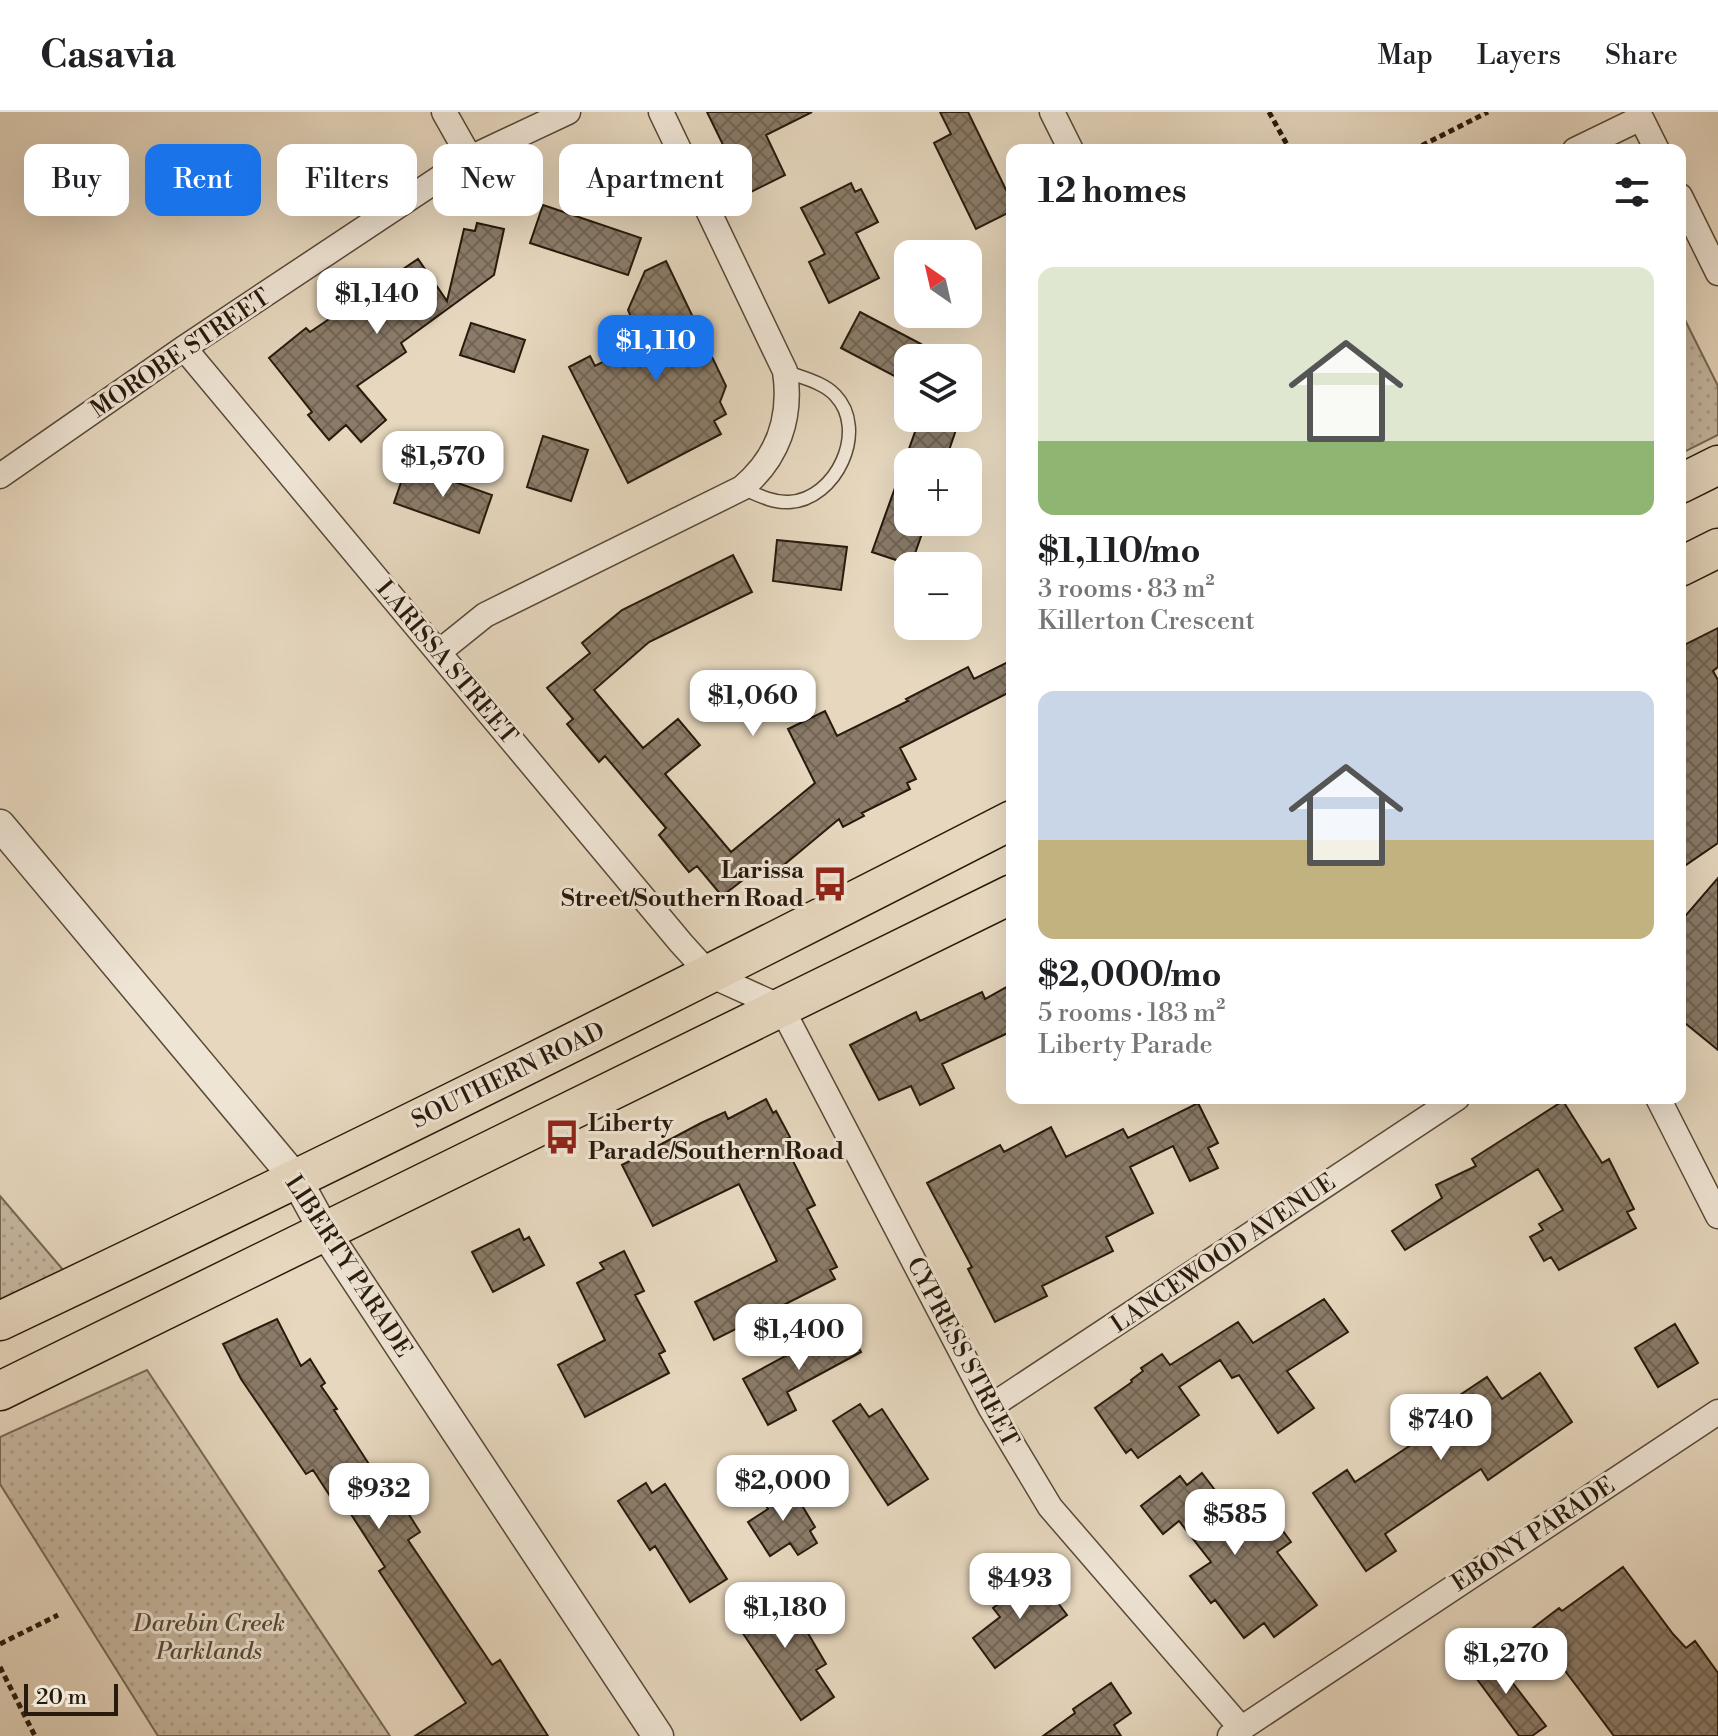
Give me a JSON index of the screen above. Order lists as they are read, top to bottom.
{
  "streets": {
    "main road": ["SOUTHERN ROAD"],
    "street": [
      "MOROBE STREET",
      "LARISSA STREET",
      "LANCEWOOD AVENUE",
      "LIBERTY PARADE",
      "CYPRESS STREET",
      "EBONY PARADE"
    ]
  },
  "crossings": [
    ["MOROBE STREET", "LARISSA STREET"],
    ["LARISSA STREET", "SOUTHERN ROAD"],
    ["SOUTHERN ROAD", "LIBERTY PARADE"],
    ["LANCEWOOD AVENUE", "CYPRESS STREET"],
    ["CYPRESS STREET", "EBONY PARADE"]
  ],
  "parks": ["Darebin Creek Parklands"],
  "places": {
    "bus stop": ["Larissa Street/Southern Road", "Liberty Parade/Southern Road"]
  },
  "scale_bar": "20 m",
  "north": "top left",
  "page": {
    "header": "Casavia",
    "nav": ["Map", "Layers", "Share"],
    "chip": [
      "Buy",
      "Rent",
      "Filters",
      "New",
      "Apartment"
    ],
    "heading": "12 homes",
    "map_buttons": ["+", "−"],
    "list": [
      {
        "name": "$1,110/mo",
        "note": "3 rooms · 83 m² · Killerton Crescent"
      },
      {
        "name": "$2,000/mo",
        "note": "5 rooms · 183 m² · Liberty Parade"
      }
    ],
    "price": [
      "$1,140",
      "$1,110",
      "$1,570",
      "$1,060",
      "$1,400",
      "$740",
      "$2,000",
      "$932",
      "$585",
      "$493",
      "$1,180",
      "$1,270"
    ],
    "scale": "20 m"
  }
}
